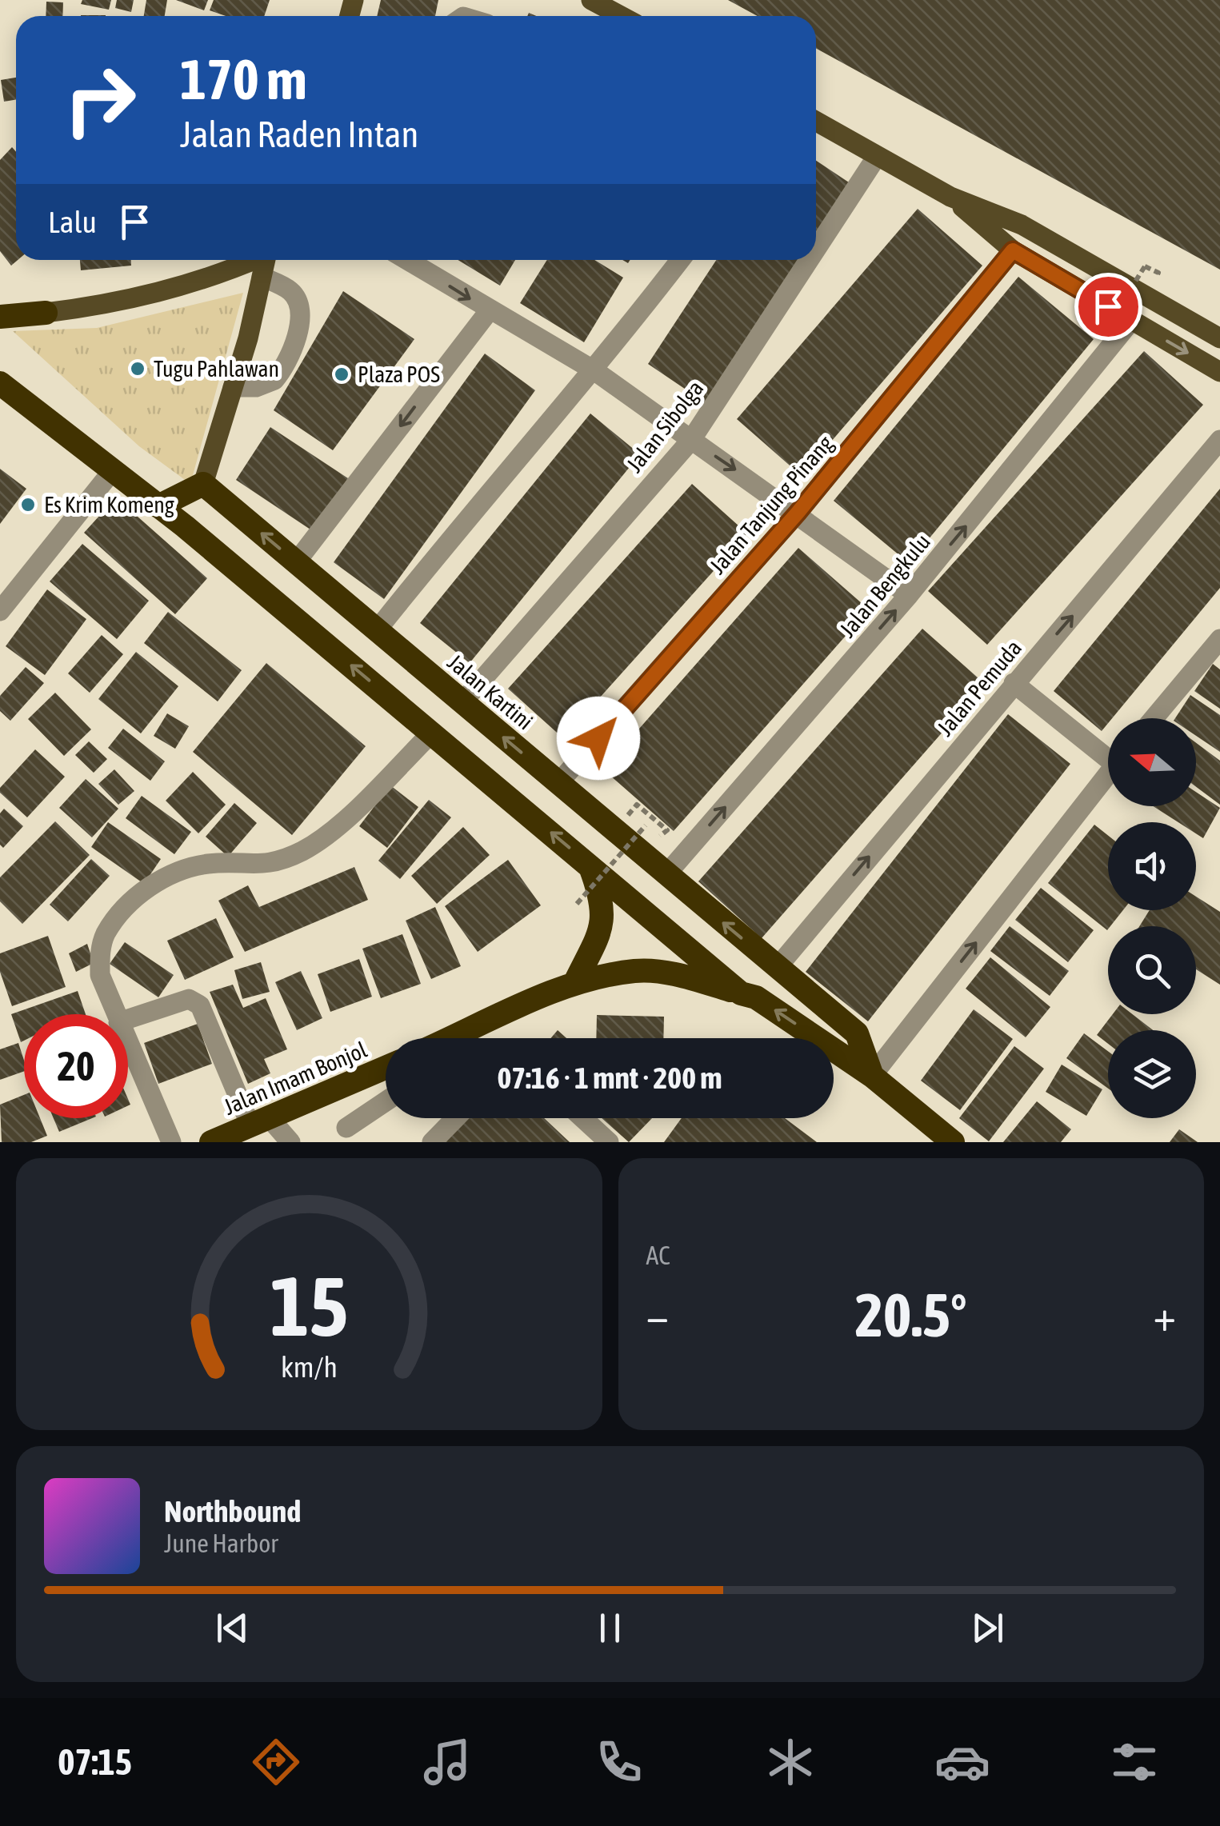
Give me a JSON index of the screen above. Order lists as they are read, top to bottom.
{
  "streets": {
    "highway": ["Jalan Kartini", "Jalan Imam Bonjol"],
    "street": [
      "Jalan Sibolga",
      "Jalan Tanjung Pinang",
      "Jalan Bengkulu",
      "Jalan Pemuda"
    ]
  },
  "crossings": [
    ["Jalan Sibolga", "Jalan Kartini"],
    ["Jalan Tanjung Pinang", "Jalan Kartini"],
    ["Jalan Bengkulu", "Jalan Kartini"],
    ["Jalan Pemuda", "Jalan Kartini"]
  ],
  "one_way": ["Jalan Bengkulu"],
  "places": ["Tugu Pahlawan", "Plaza POS", "Es Krim Komeng"],
  "north": "left",
  "page": {
    "turn": ["170 m", "Jalan Raden Intan"],
    "then": "Lalu",
    "limit": "20",
    "trip": "07:16 · 1 mnt · 200 m",
    "tile": "AC",
    "heat": ["−", "20.5°", "+"],
    "song": ["Northbound", "June Harbor"],
    "tabs": "07:15",
    "gauge": ["15", "km/h"]
  }
}
